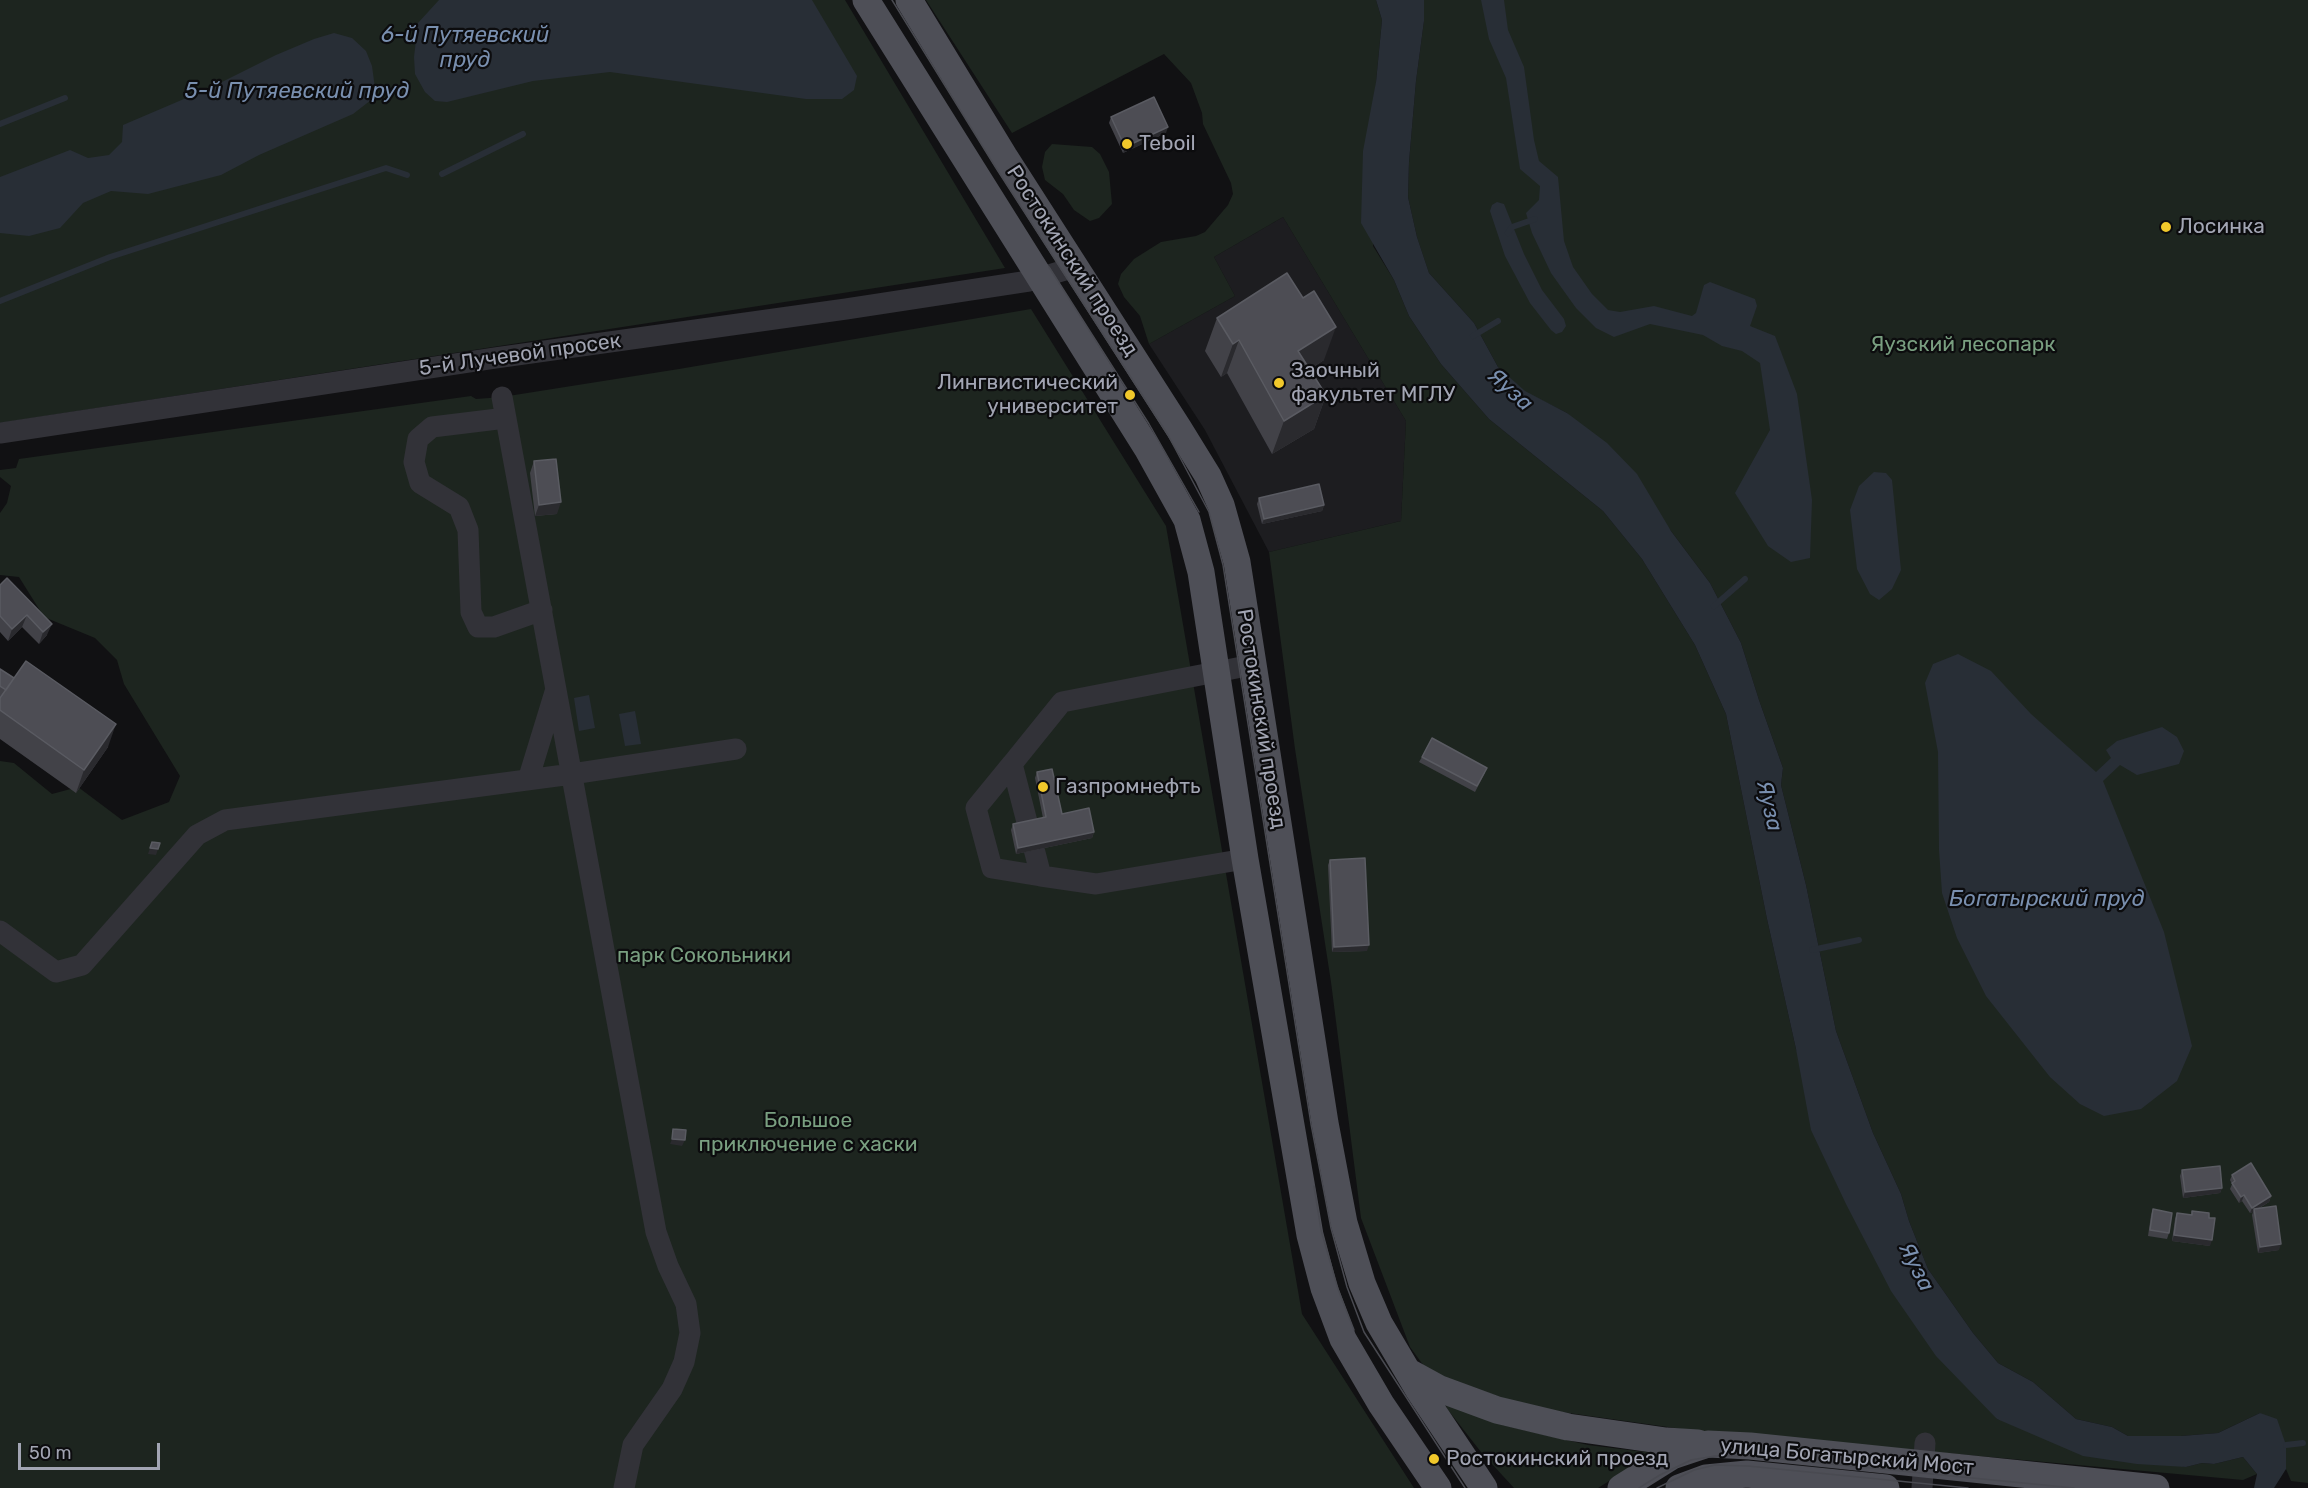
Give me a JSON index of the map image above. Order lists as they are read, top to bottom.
{
  "streets": {
    "main road": ["Ростокинский проезд", "улица Богатырский Мост"],
    "street": ["5-й Лучевой просек"]
  },
  "crossings": [
    ["Ростокинский проезд", "5-й Лучевой просек"]
  ],
  "water": [
    "6-й Путяевский пруд",
    "5-й Путяевский пруд",
    "Яуза",
    "Богатырский пруд"
  ],
  "parks": ["Яузский лесопарк", "парк Сокольники", "Большое приключение с хаски"],
  "places": [
    "Teboil",
    "Лосинка",
    "Заочный факультет МГЛУ",
    "Лингвистический университет",
    "Газпромнефть",
    "Ростокинский проезд"
  ],
  "scale_bar": "50 m"
}
